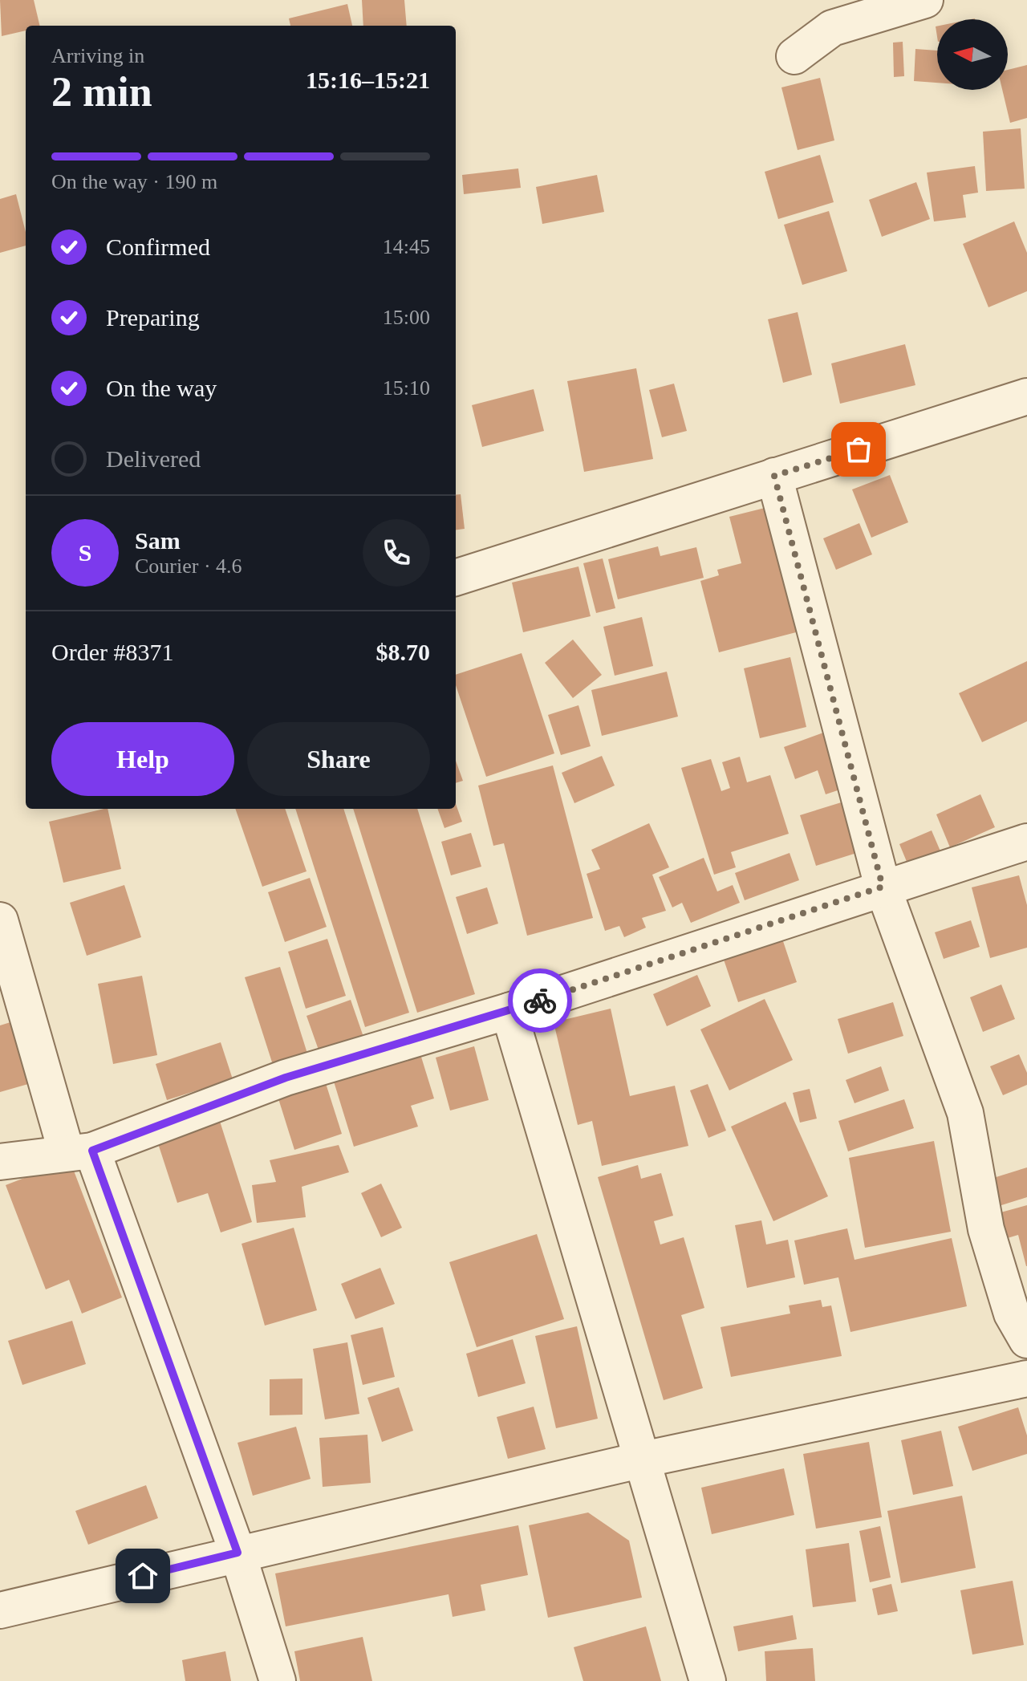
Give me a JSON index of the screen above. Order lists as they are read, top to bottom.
{
  "north": "left",
  "page": {
    "heading": ["2 min", "Arriving in", "15:16–15:21"],
    "panel": [
      "Sam",
      "Courier · 4.6",
      "Order #8371",
      "$8.70"
    ],
    "bar": "On the way · 190 m",
    "list": [
      ["Confirmed", "14:45"],
      ["Preparing", "15:00"],
      ["On the way", "15:10"],
      "Delivered"
    ],
    "round": "S",
    "buttons": ["Help", "Share"]
  }
}
